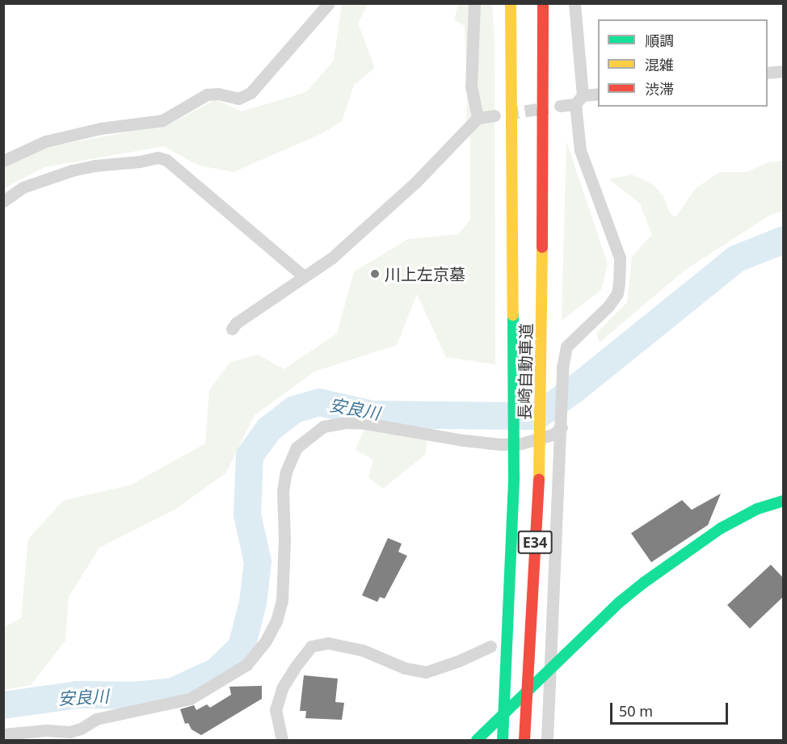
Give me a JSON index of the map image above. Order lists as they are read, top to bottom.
{
  "streets": {
    "main road": ["長崎自動車道", "E34"]
  },
  "water": ["安良川"],
  "places": ["川上左京墓"],
  "legend": ["順調", "混雑", "渋滞"],
  "scale_bar": "50 m"
}
